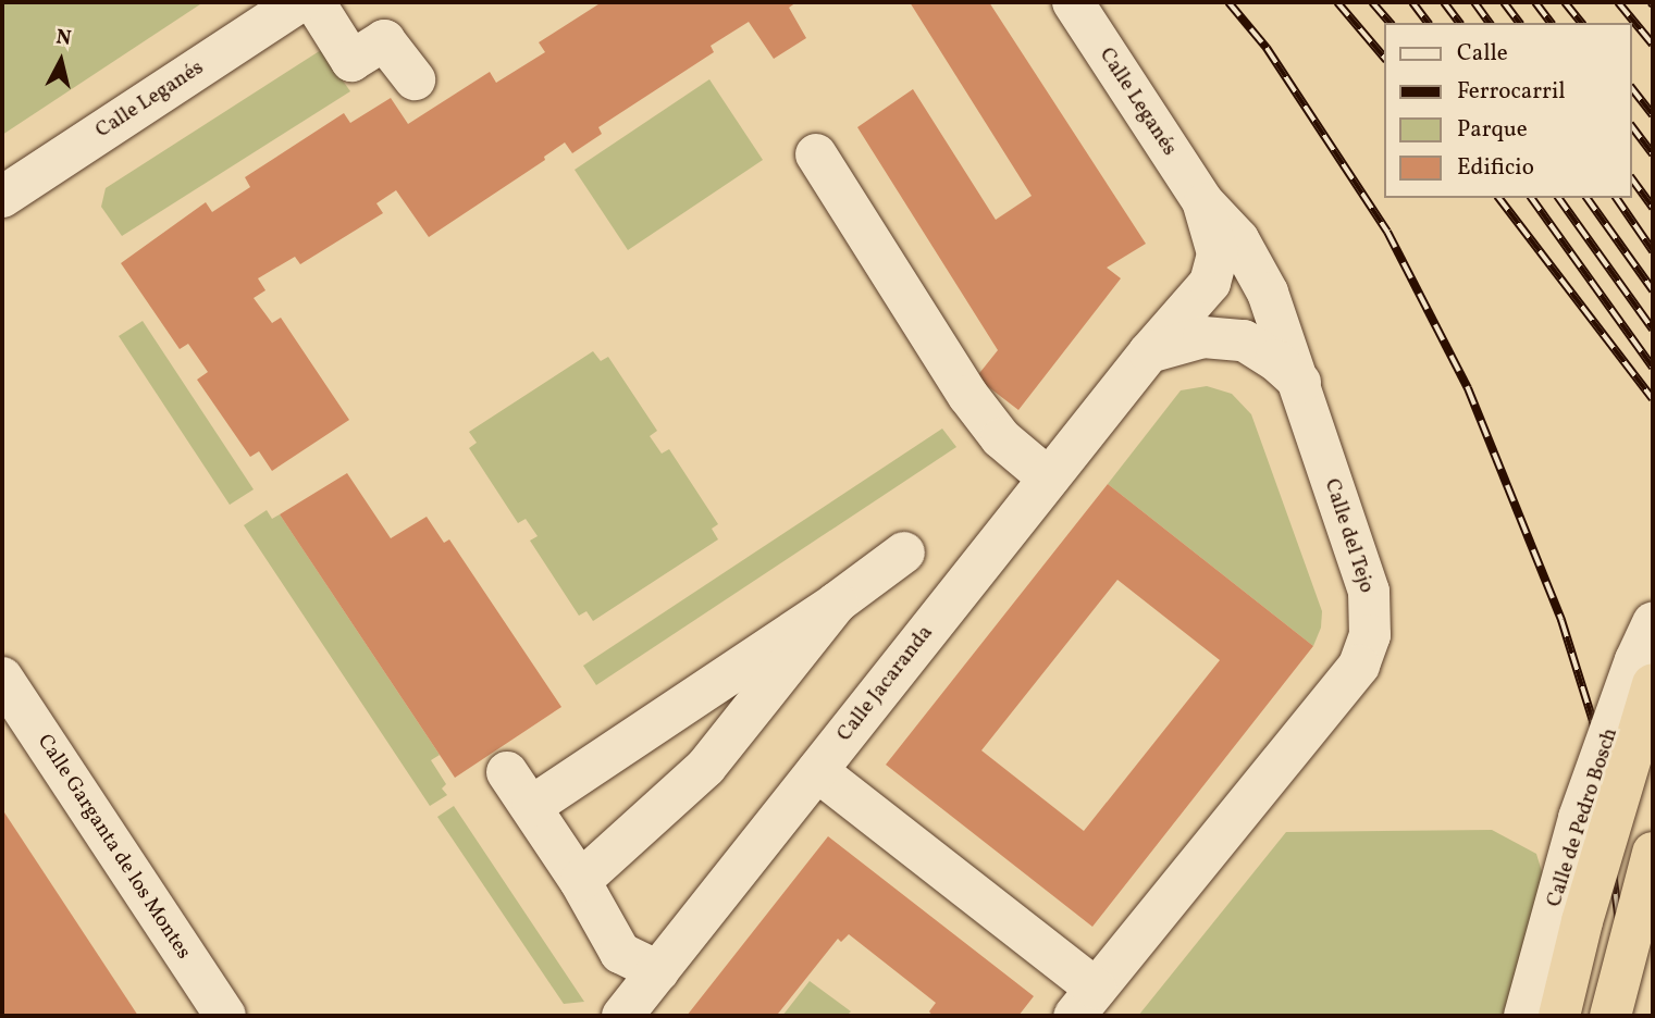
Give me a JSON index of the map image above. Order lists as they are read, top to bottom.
{
  "streets": {
    "main road": ["Calle de Pedro Bosch"],
    "street": [
      "Calle Leganés",
      "Calle del Tejo",
      "Calle Jacaranda",
      "Calle Garganta de los Montes"
    ]
  },
  "crossings": [
    ["Calle Leganés", "Calle del Tejo"],
    ["Calle Leganés", "Calle Jacaranda"],
    ["Calle del Tejo", "Calle Jacaranda"]
  ],
  "legend": [
    "Calle",
    "Ferrocarril",
    "Parque",
    "Edificio"
  ],
  "north": "top"
}
